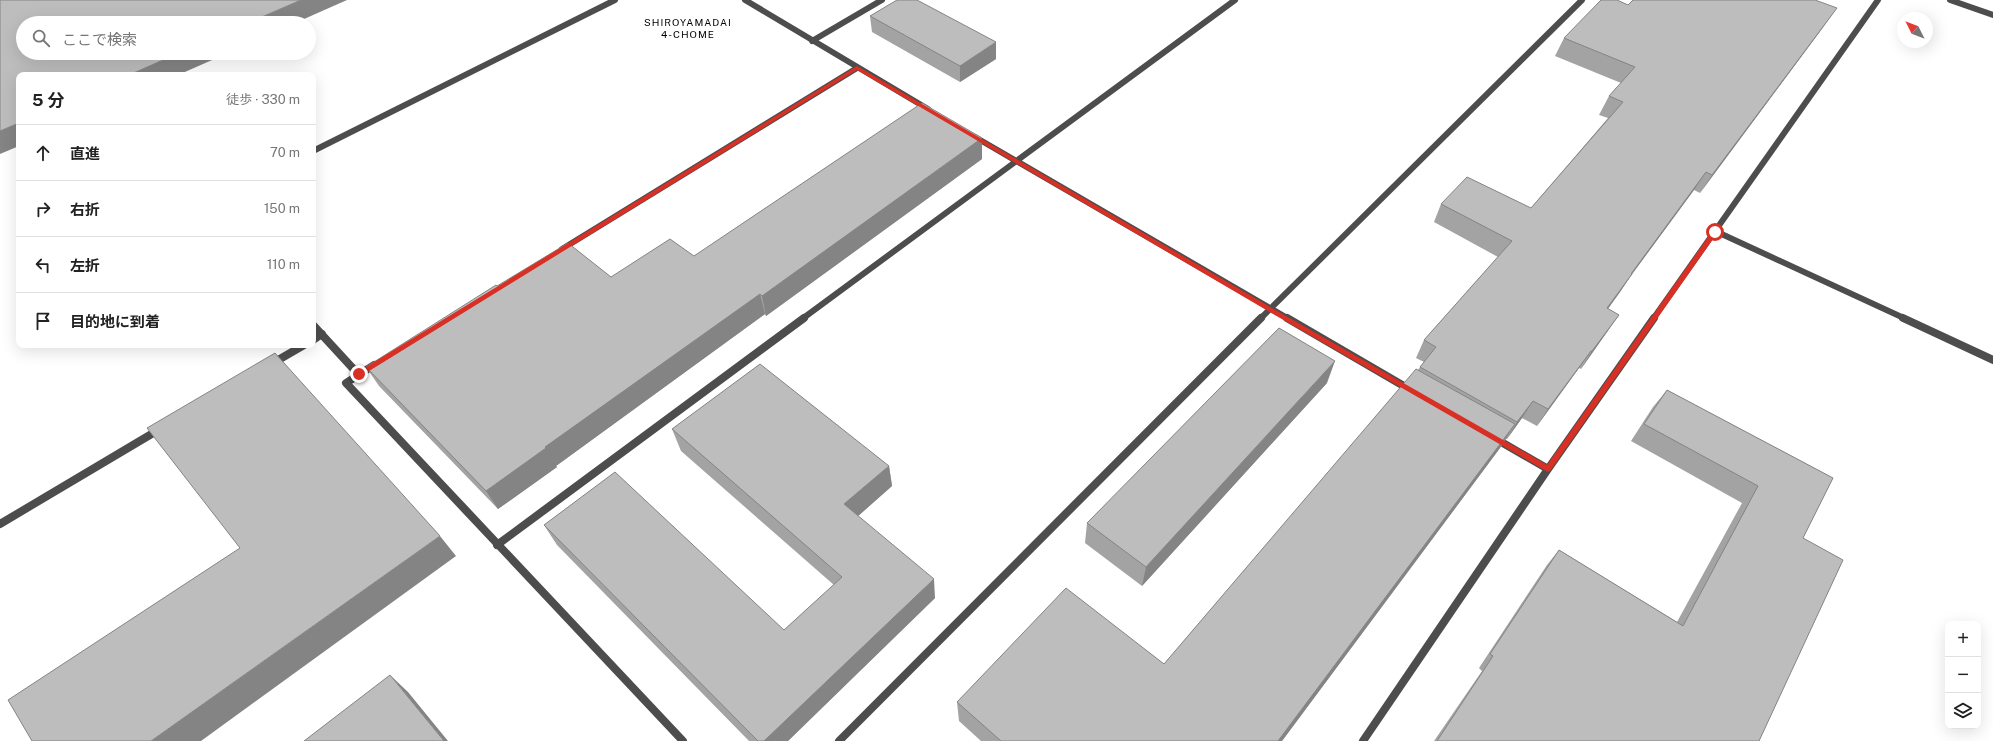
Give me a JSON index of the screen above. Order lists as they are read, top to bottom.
{
  "districts": ["SHIROYAMADAI 4-CHOME"],
  "north": "top left",
  "page": {
    "search": "ここで検索",
    "heading": ["5 分", "徒歩 · 330 m"],
    "list": [
      ["直進", "70 m"],
      ["右折", "150 m"],
      ["左折", "110 m"],
      "目的地に到着"
    ],
    "map_buttons": ["+", "−"]
  }
}
